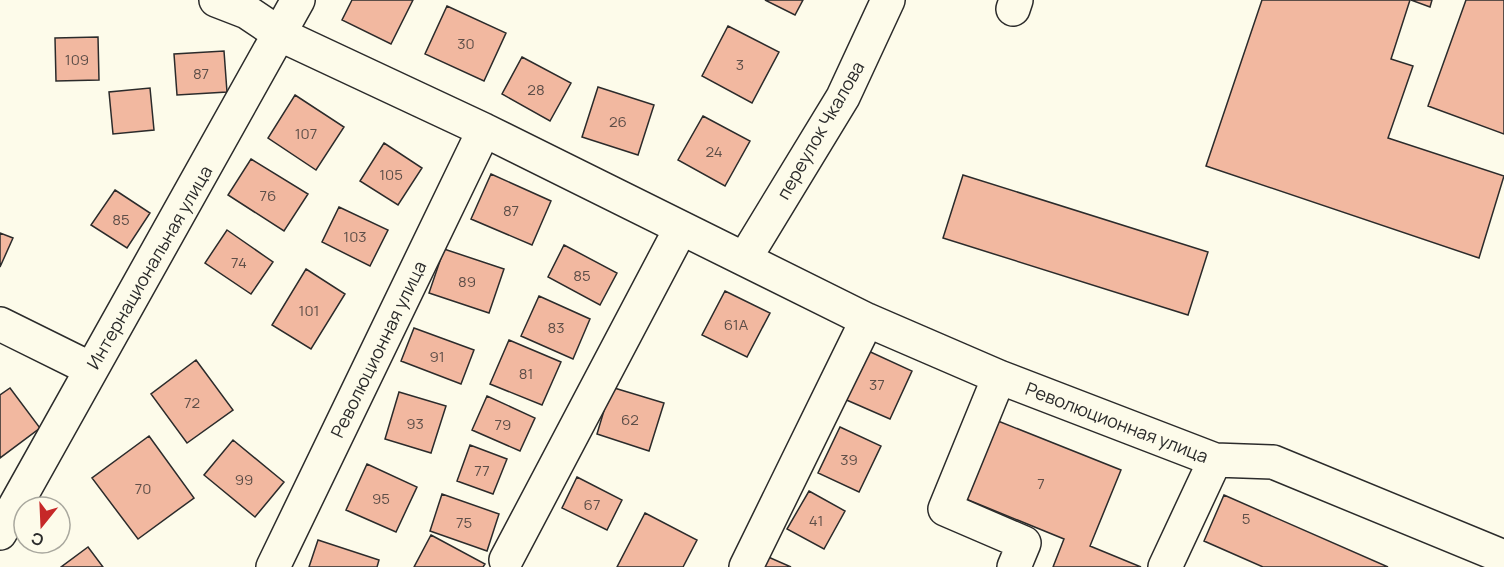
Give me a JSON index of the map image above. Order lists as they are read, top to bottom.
{
  "streets": {
    "street": ["переулок Чкалова", "Интернациональная улица", "Революционная улица"]
  },
  "crossings": [
    ["переулок Чкалова", "Революционная улица"],
    ["Интернациональная улица", "Революционная улица"]
  ],
  "house_numbers": [
    "30",
    "109",
    "3",
    "87",
    "28",
    "26",
    "107",
    "24",
    "105",
    "76",
    "87",
    "85",
    "103",
    "74",
    "85",
    "89",
    "101",
    "61А",
    "83",
    "91",
    "81",
    "37",
    "72",
    "62",
    "93",
    "79",
    "39",
    "77",
    "99",
    "7",
    "70",
    "95",
    "67",
    "5",
    "41",
    "75"
  ],
  "north": "bottom"
}
